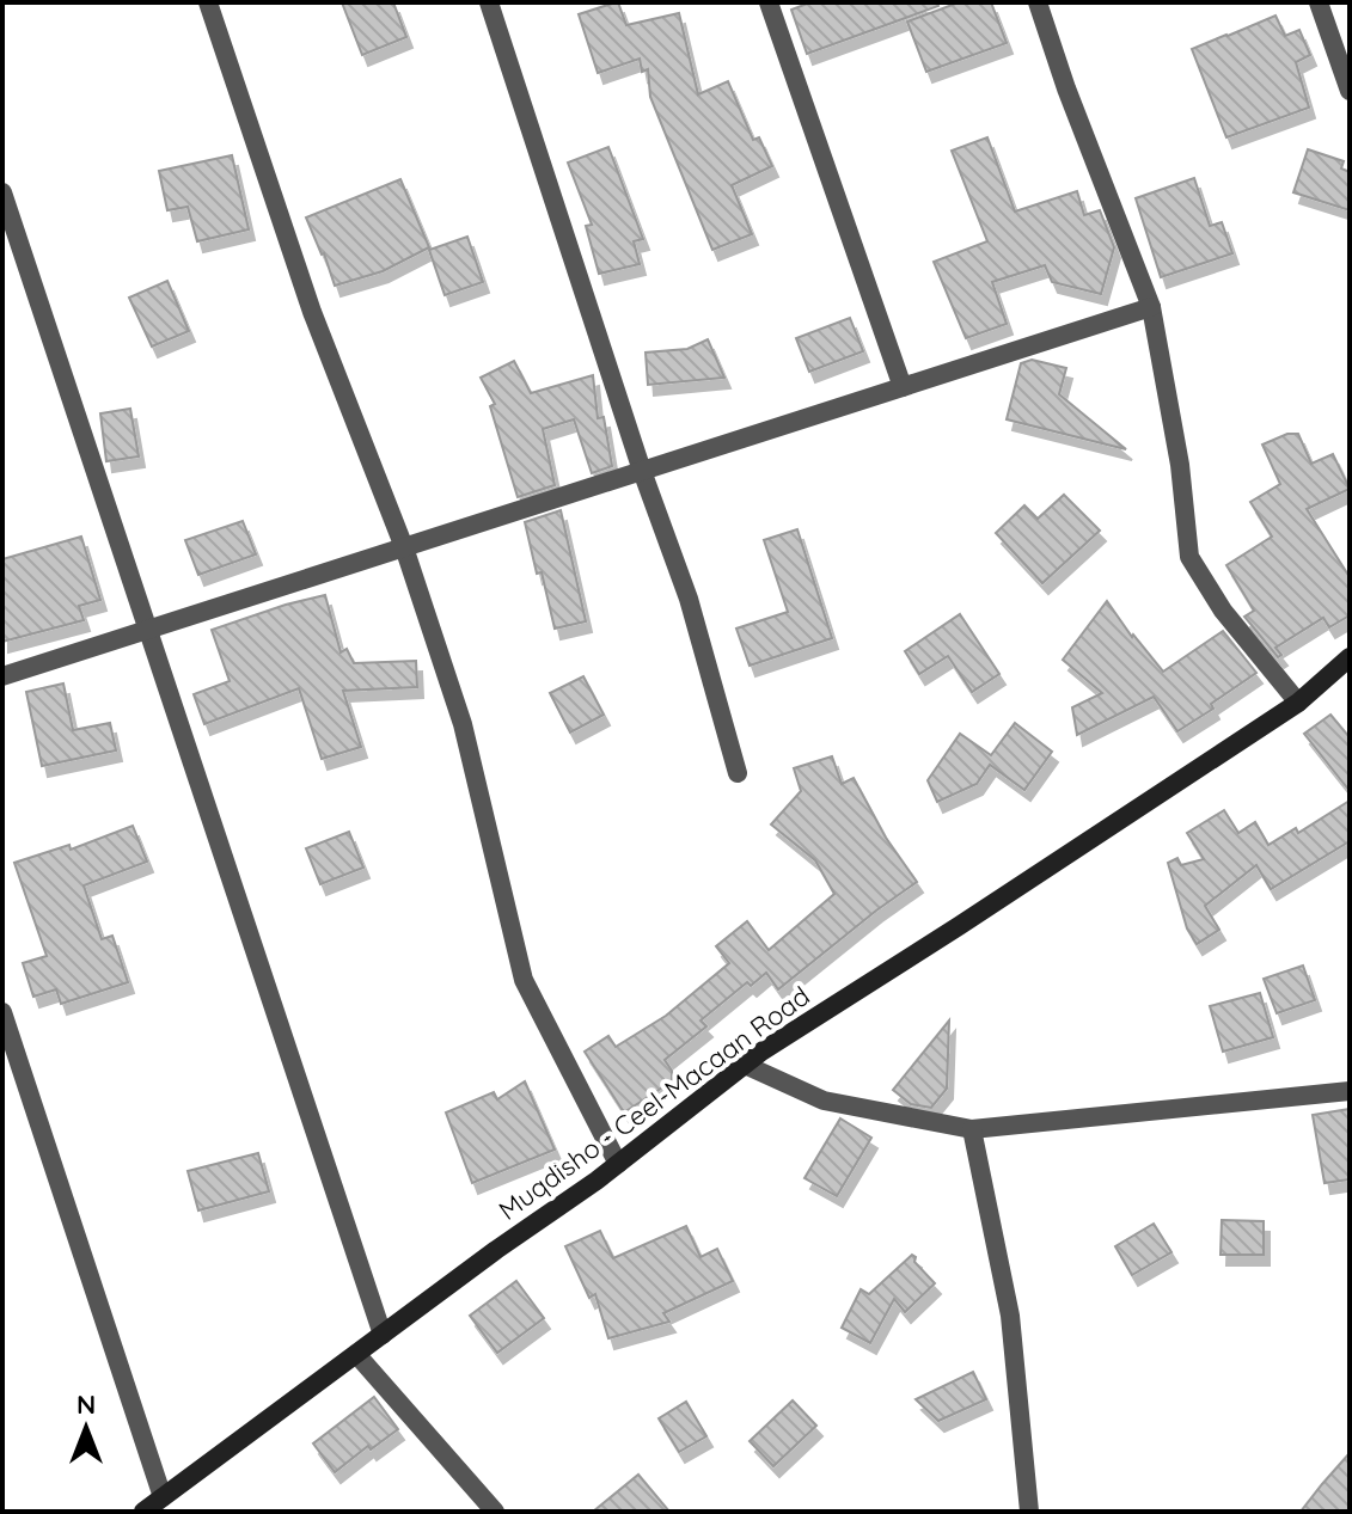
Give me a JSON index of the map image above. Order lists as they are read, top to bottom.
{
  "streets": {
    "street": ["Muqdisho - Ceel-Macaan Road"]
  },
  "north": "top"
}
